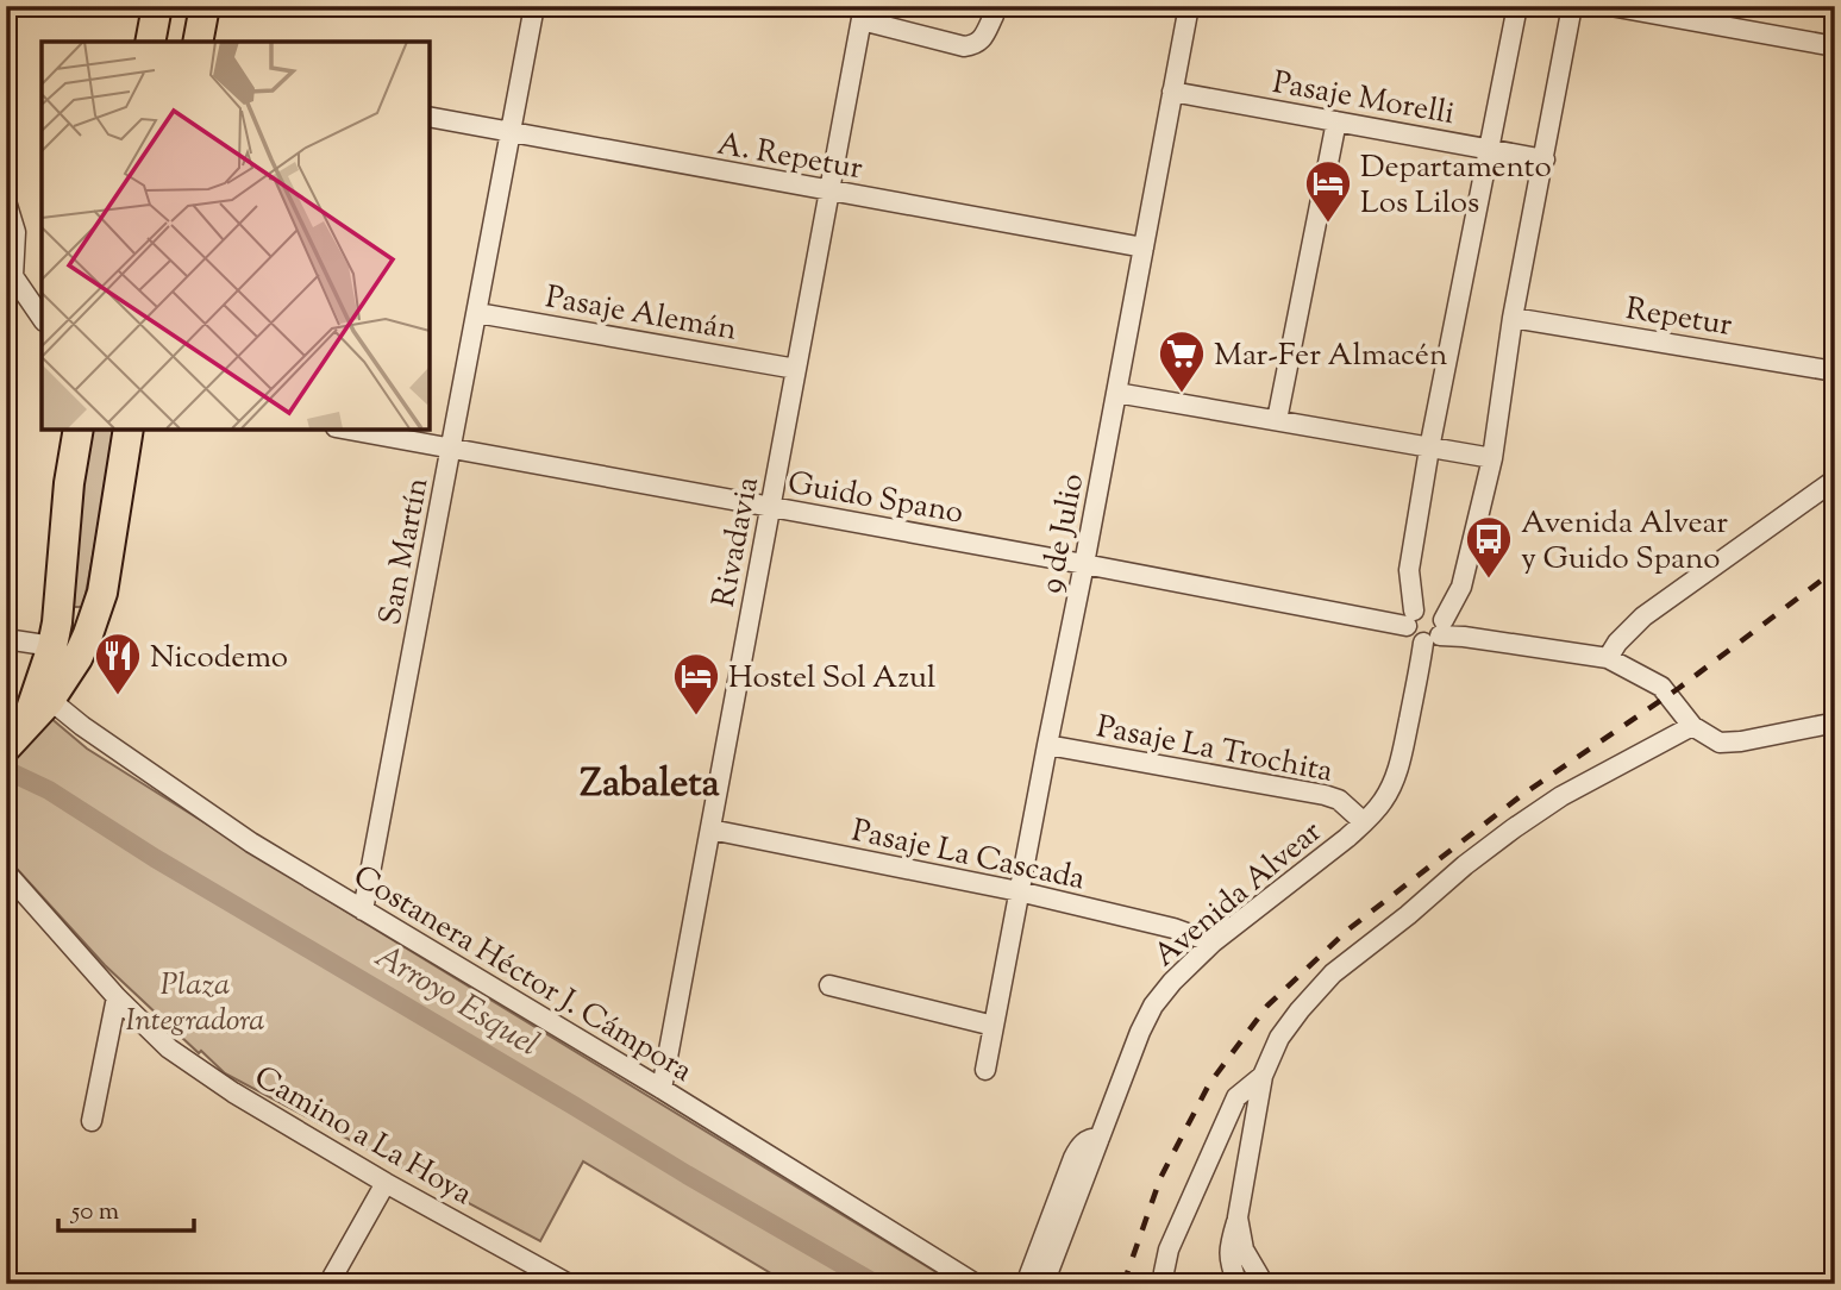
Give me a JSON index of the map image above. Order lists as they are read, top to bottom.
{
  "streets": {
    "street": [
      "Pasaje Morelli",
      "A. Repetur",
      "Pasaje Alemán",
      "Repetur",
      "Guido Spano",
      "9 de Julio",
      "Rivadavia",
      "San Martín",
      "Pasaje La Trochita",
      "Pasaje La Cascada",
      "Avenida Alvear",
      "Costanera Héctor J. Cámpora",
      "Camino a La Hoya"
    ]
  },
  "crossings": [
    ["Pasaje Morelli", "9 de Julio"],
    ["Pasaje Morelli", "Avenida Alvear"],
    ["A. Repetur", "9 de Julio"],
    ["A. Repetur", "Rivadavia"],
    ["A. Repetur", "San Martín"],
    ["Pasaje Alemán", "Rivadavia"],
    ["Pasaje Alemán", "San Martín"],
    ["Repetur", "Avenida Alvear"],
    ["Guido Spano", "9 de Julio"],
    ["Guido Spano", "Rivadavia"],
    ["Guido Spano", "San Martín"],
    ["Guido Spano", "Avenida Alvear"],
    ["9 de Julio", "Pasaje La Trochita"],
    ["9 de Julio", "Pasaje La Cascada"],
    ["Rivadavia", "Pasaje La Cascada"],
    ["Rivadavia", "Costanera Héctor J. Cámpora"],
    ["San Martín", "Costanera Héctor J. Cámpora"],
    ["Pasaje La Trochita", "Avenida Alvear"],
    ["Pasaje La Cascada", "Avenida Alvear"]
  ],
  "districts": ["Zabaleta"],
  "water": ["Arroyo Esquel"],
  "parks": ["Plaza Integradora"],
  "places": {
    "hotel": ["Departamento Los Lilos", "Hostel Sol Azul"],
    "supermarket": ["Mar-Fer Almacén"],
    "bus stop": ["Avenida Alvear y Guido Spano"],
    "restaurant": ["Nicodemo"]
  },
  "scale_bar": "50 m"
}
